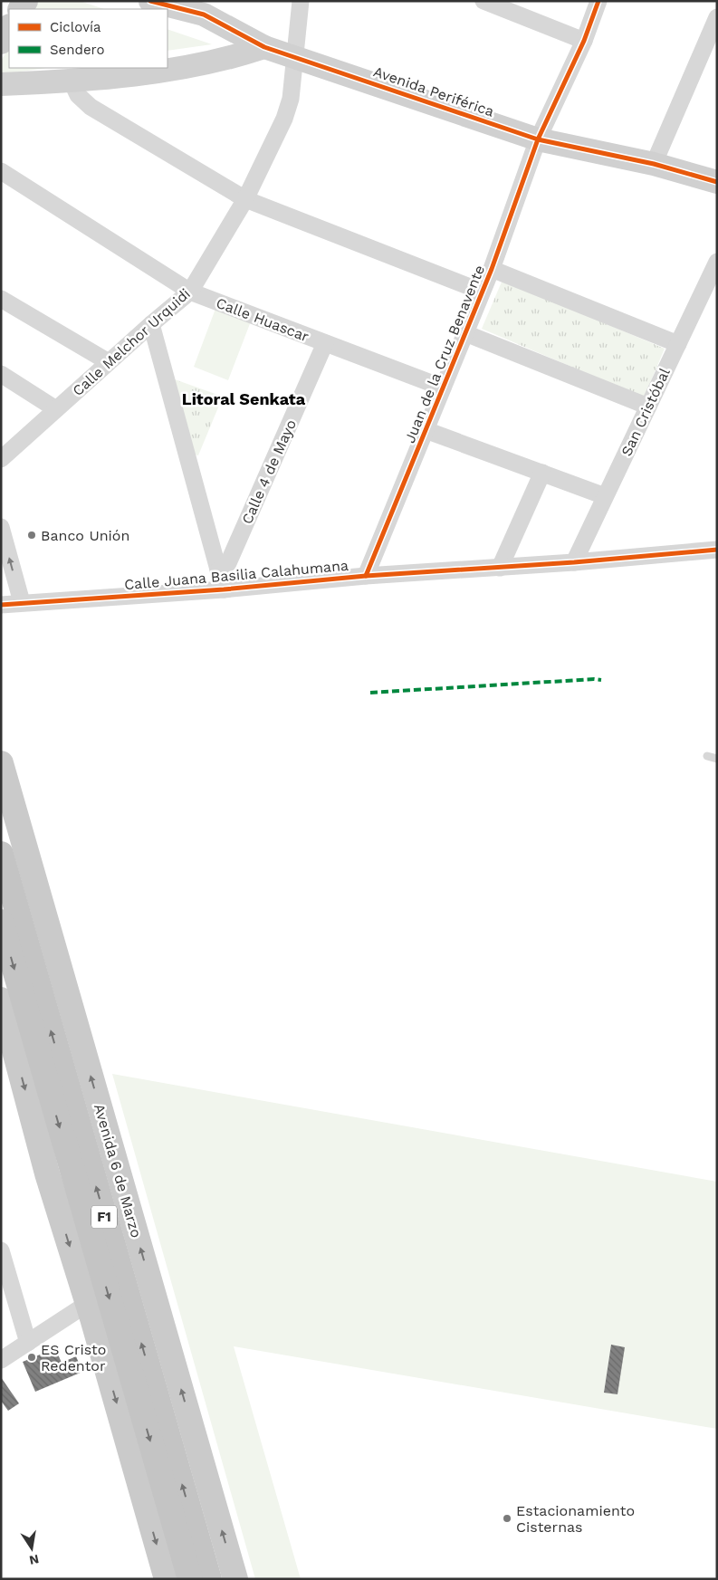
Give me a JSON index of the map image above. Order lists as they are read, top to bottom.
{
  "streets": {
    "highway": ["Avenida 6 de Marzo", "F1"],
    "street": [
      "Avenida Periférica",
      "Calle Huascar",
      "Calle Melchor Urquidi",
      "Juan de la Cruz Benavente",
      "San Cristóbal",
      "Calle 4 de Mayo",
      "Calle Juana Basilia Calahumana"
    ]
  },
  "crossings": [
    ["Avenida Periférica", "Calle Melchor Urquidi"],
    ["Avenida Periférica", "Juan de la Cruz Benavente"],
    ["Calle Huascar", "Calle Melchor Urquidi"],
    ["Calle Huascar", "Juan de la Cruz Benavente"],
    ["Calle Huascar", "Calle 4 de Mayo"],
    ["Juan de la Cruz Benavente", "Calle Juana Basilia Calahumana"],
    ["San Cristóbal", "Calle Juana Basilia Calahumana"]
  ],
  "districts": ["Litoral Senkata"],
  "places": ["Banco Unión", "ES Cristo Redentor", "Estacionamiento Cisternas"],
  "legend": ["Ciclovía", "Sendero"],
  "north": "bottom"
}
